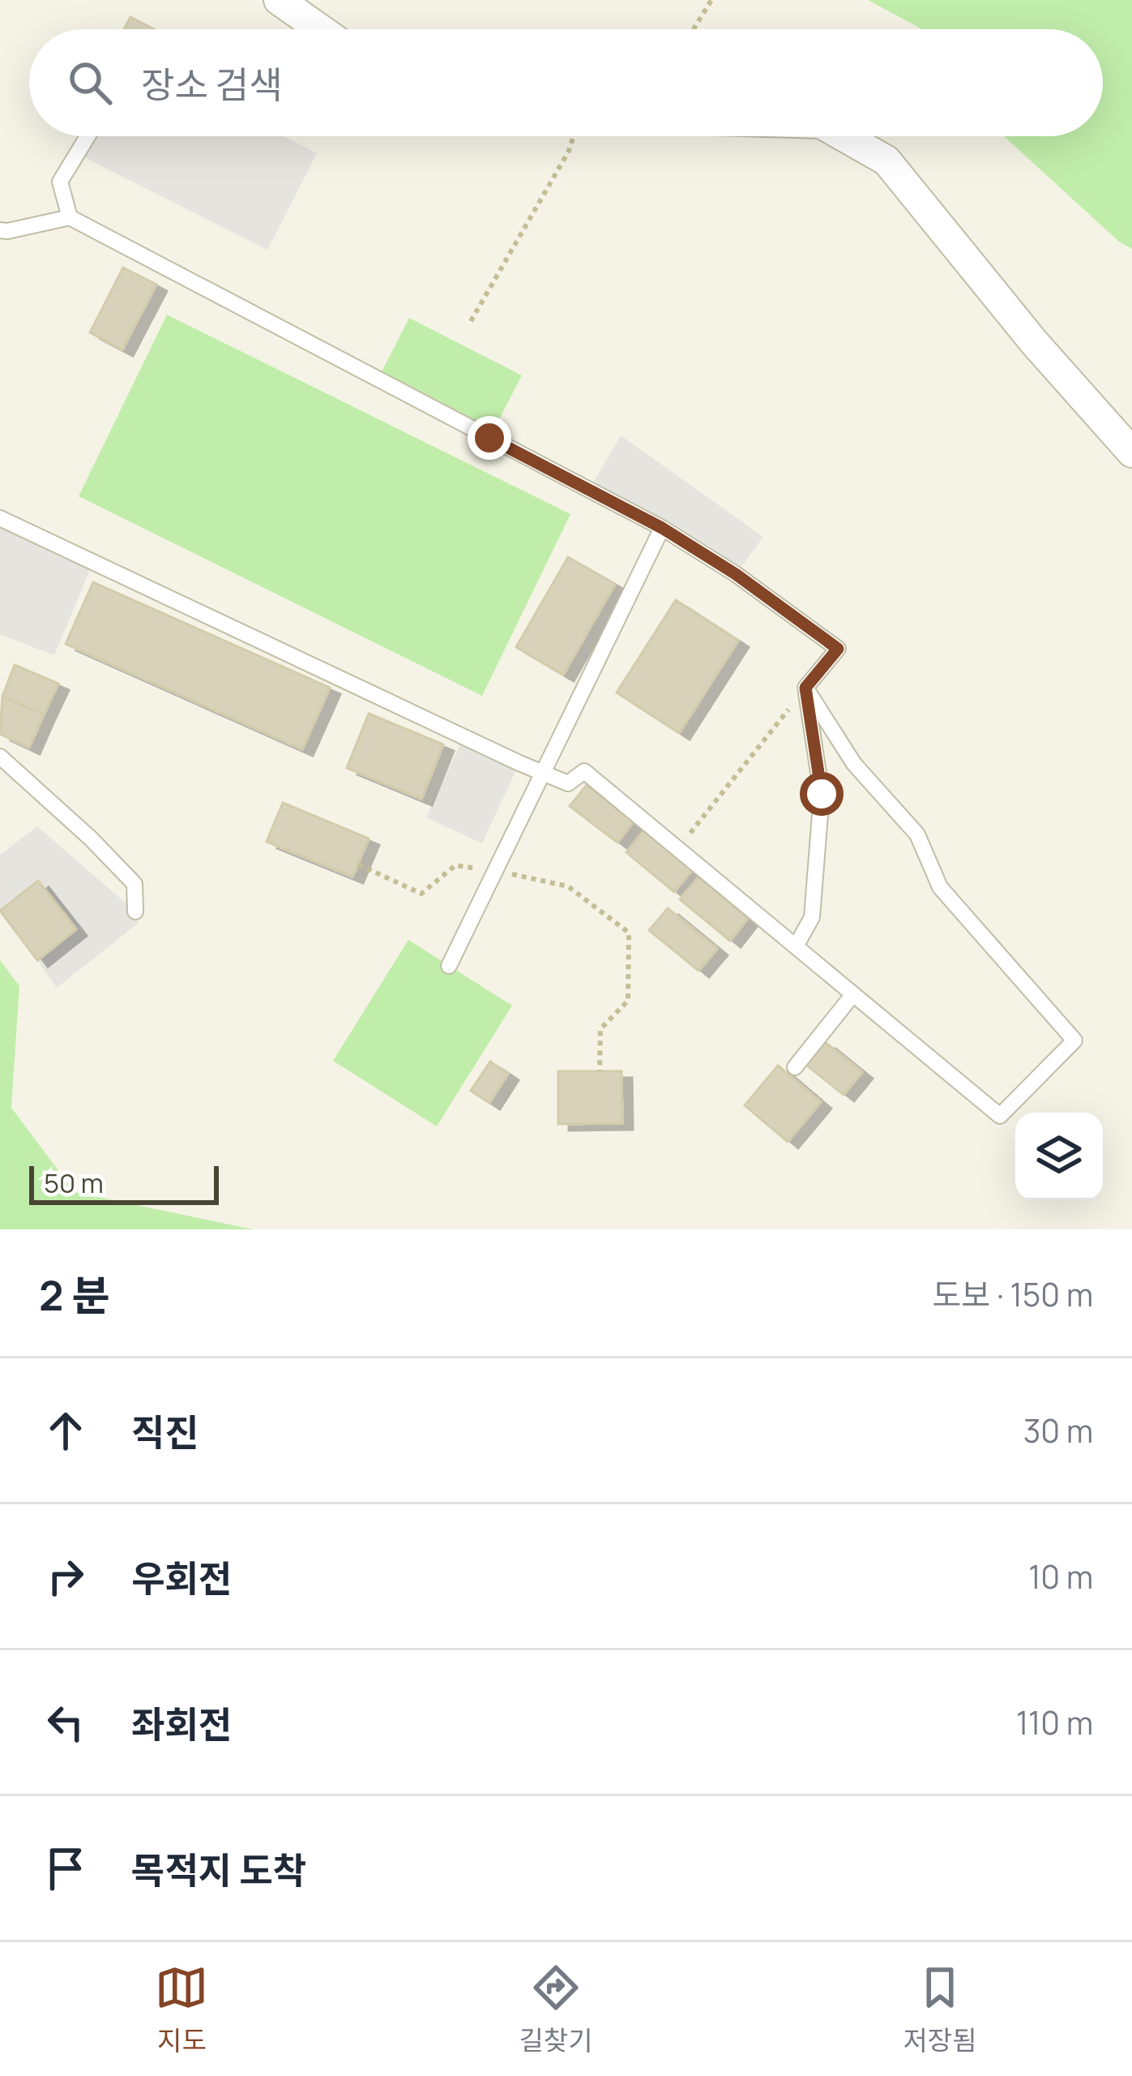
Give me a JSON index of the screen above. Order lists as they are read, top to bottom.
{
  "scale_bar": "50 m",
  "page": {
    "search": "장소 검색",
    "scale": "50 m",
    "heading": ["2 분", "도보 · 150 m"],
    "list": [
      ["직진", "30 m"],
      ["우회전", "10 m"],
      ["좌회전", "110 m"],
      "목적지 도착"
    ],
    "nav": ["지도", "길찾기", "저장됨"]
  }
}
